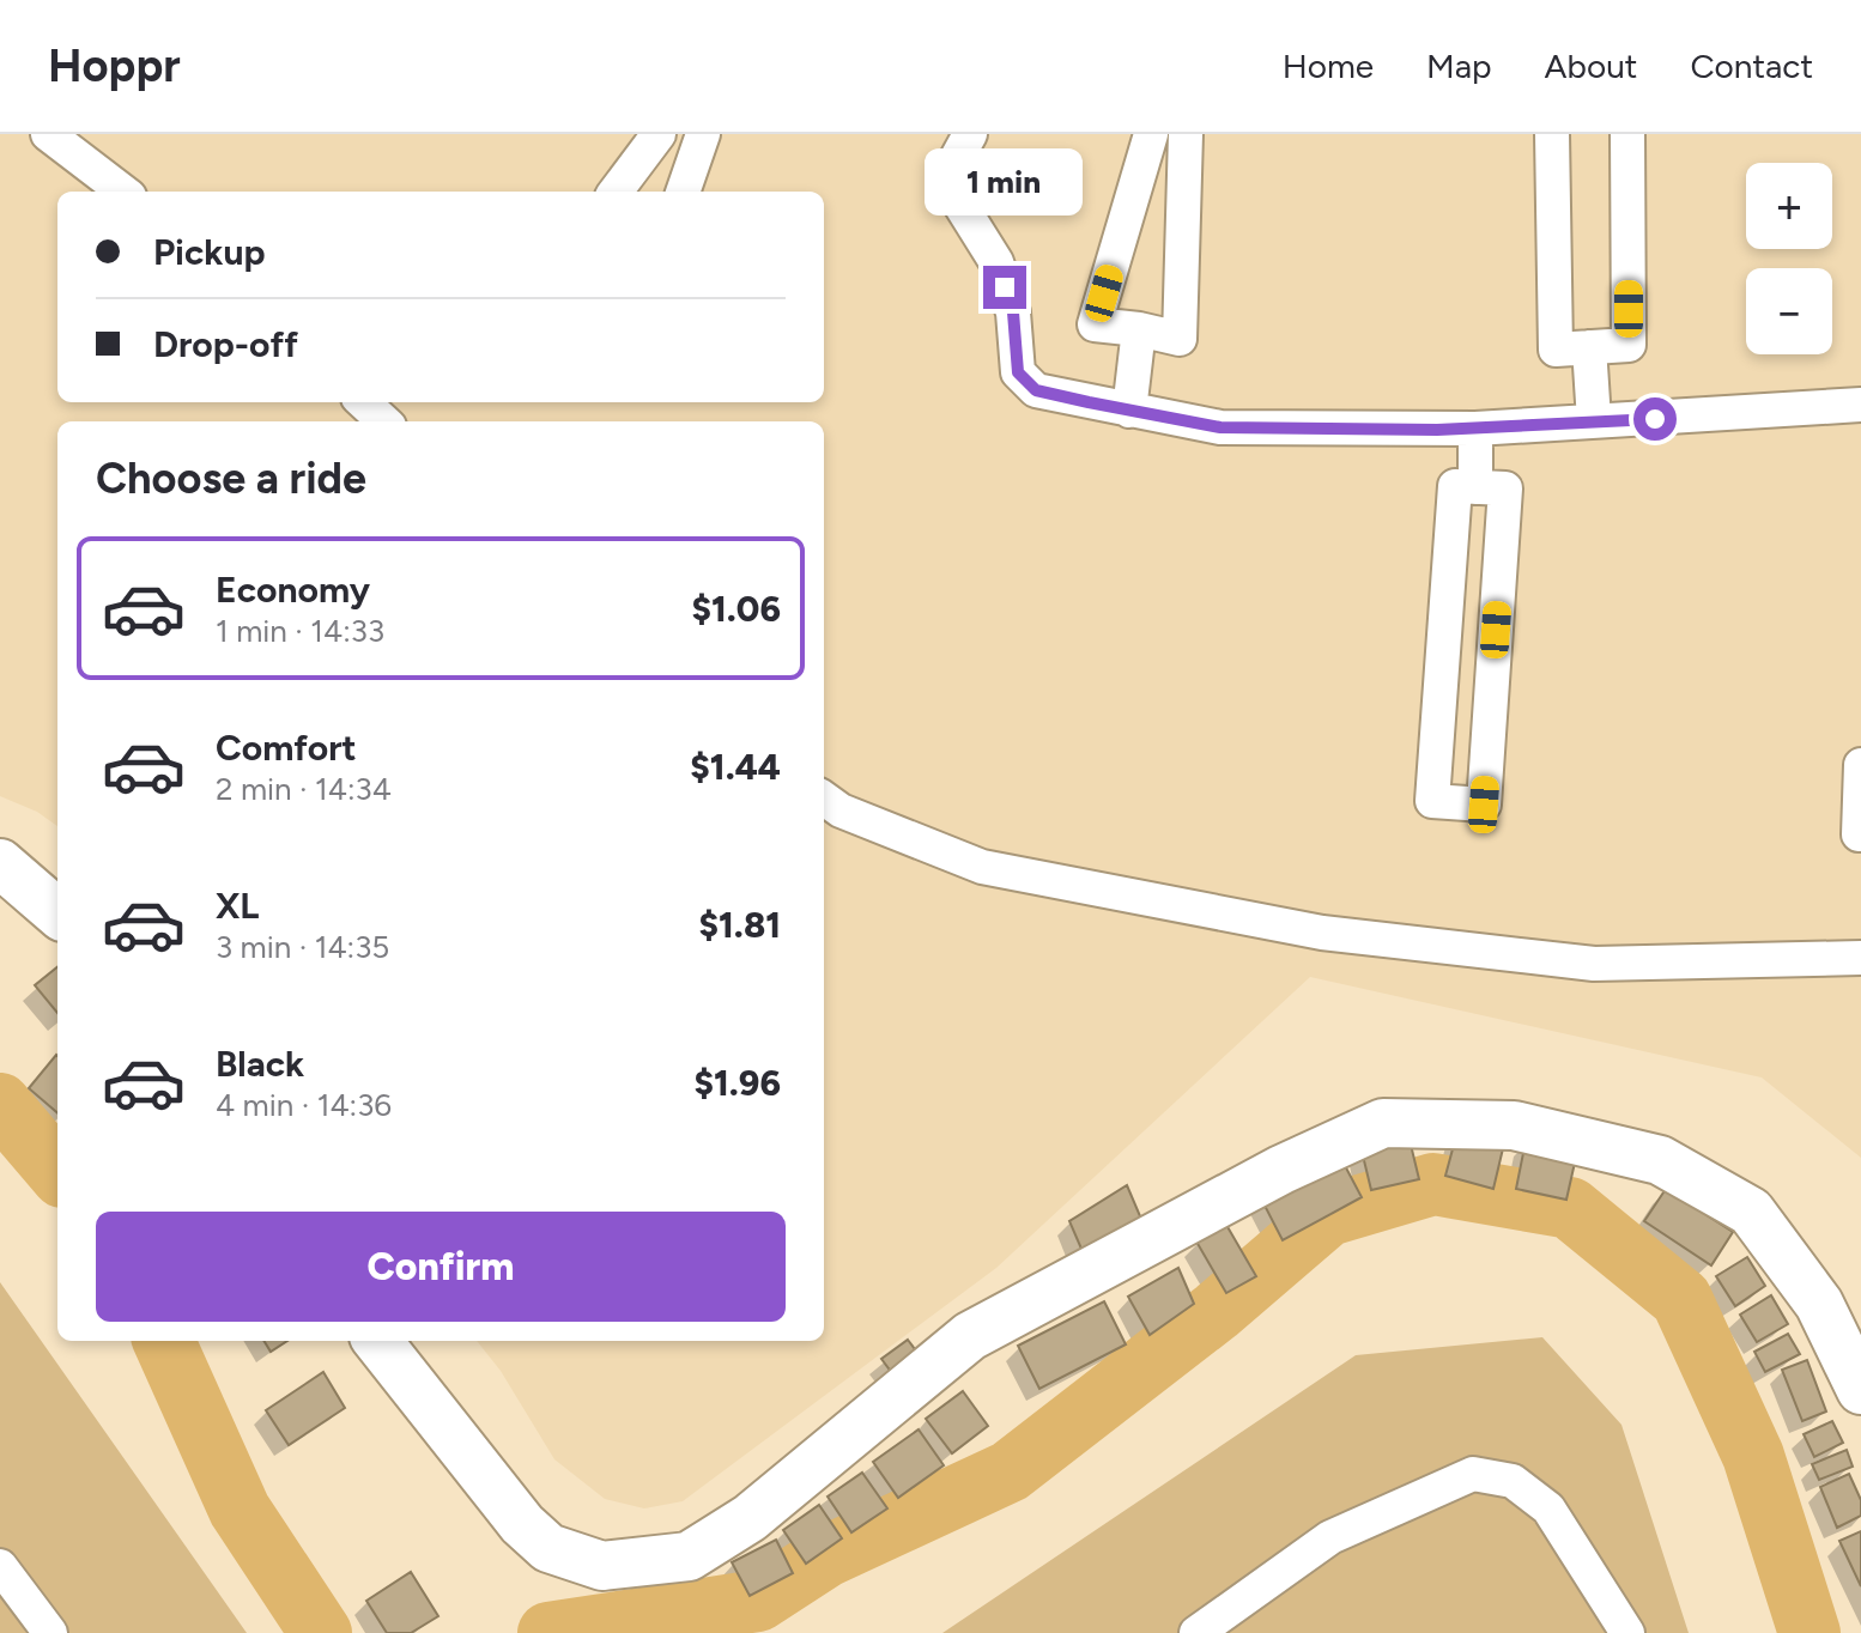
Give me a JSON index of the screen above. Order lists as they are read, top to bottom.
{
  "page": {
    "header": "Hoppr",
    "nav": [
      "Home",
      "Map",
      "About",
      "Contact"
    ],
    "bubble": "1 min",
    "map_buttons": ["+", "−"],
    "banner": ["Pickup", "Drop-off"],
    "heading": "Choose a ride",
    "list": [
      {
        "name": "Economy",
        "note": "1 min · 14:33",
        "value": "$1.06"
      },
      {
        "name": "Comfort",
        "note": "2 min · 14:34",
        "value": "$1.44"
      },
      {
        "name": "XL",
        "note": "3 min · 14:35",
        "value": "$1.81"
      },
      {
        "name": "Black",
        "note": "4 min · 14:36",
        "value": "$1.96"
      }
    ],
    "buttons": "Confirm"
  }
}
